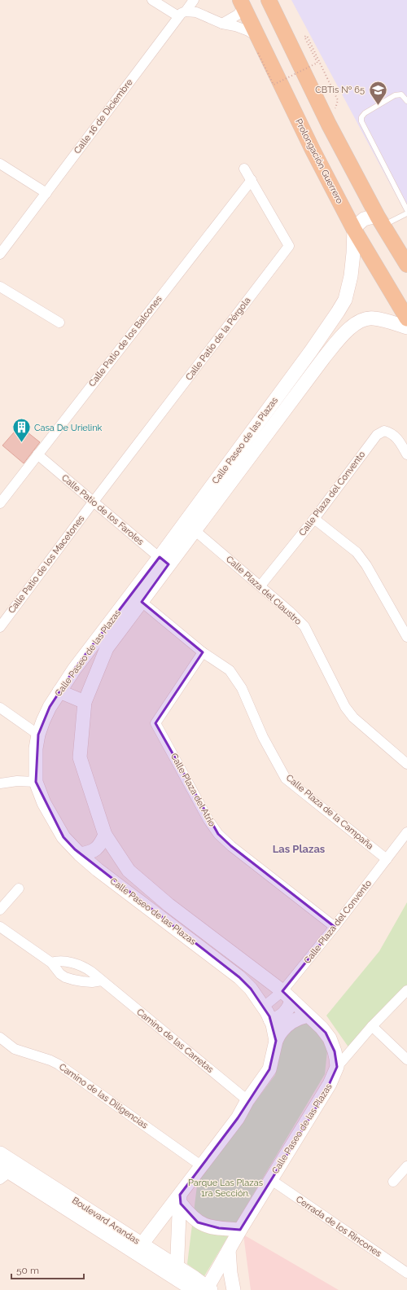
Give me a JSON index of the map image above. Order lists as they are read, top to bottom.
{
  "streets": {
    "main road": ["Prolongación Guerrero"],
    "street": [
      "Calle 16 de Diciembre",
      "Calle Patio de la Pérgola",
      "Calle Patio de los Balcones",
      "Calle Paseo de las Plazas",
      "Calle Plaza del Convento",
      "Calle Patio de los Faroles",
      "Calle Patio de los Macetones",
      "Calle Plaza del Claustro",
      "Calle Plaza del Atrio",
      "Calle Plaza de la Campaña",
      "Camino de las Carretas",
      "Camino de las Diligencias",
      "Boulevard Arandas",
      "Cerrada de los Rincones"
    ]
  },
  "crossings": [
    ["Prolongación Guerrero", "Calle Paseo de las Plazas"],
    ["Calle Patio de la Pérgola", "Calle Patio de los Balcones"],
    ["Calle Patio de la Pérgola", "Calle Patio de los Faroles"],
    ["Calle Patio de la Pérgola", "Calle Patio de los Macetones"],
    ["Calle Patio de los Balcones", "Calle Patio de los Faroles"],
    ["Calle Paseo de las Plazas", "Calle Plaza del Convento"],
    ["Calle Paseo de las Plazas", "Calle Patio de los Faroles"],
    ["Calle Paseo de las Plazas", "Calle Plaza del Claustro"],
    ["Calle Paseo de las Plazas", "Calle Plaza de la Campaña"],
    ["Calle Paseo de las Plazas", "Camino de las Carretas"],
    ["Calle Paseo de las Plazas", "Camino de las Diligencias"],
    ["Calle Paseo de las Plazas", "Boulevard Arandas"],
    ["Calle Paseo de las Plazas", "Cerrada de los Rincones"],
    ["Calle Plaza del Convento", "Calle Plaza del Claustro"],
    ["Calle Plaza del Convento", "Calle Plaza del Atrio"],
    ["Calle Plaza del Convento", "Calle Plaza de la Campaña"],
    ["Calle Patio de los Faroles", "Calle Patio de los Macetones"],
    ["Calle Plaza del Atrio", "Calle Plaza de la Campaña"]
  ],
  "districts": ["Las Plazas"],
  "parks": ["Parque Las Plazas 1ra Sección."],
  "places": {
    "school or university": ["CBTis Nº 65"],
    "building": ["Casa De Urielink"]
  },
  "scale_bar": "50 m"
}
